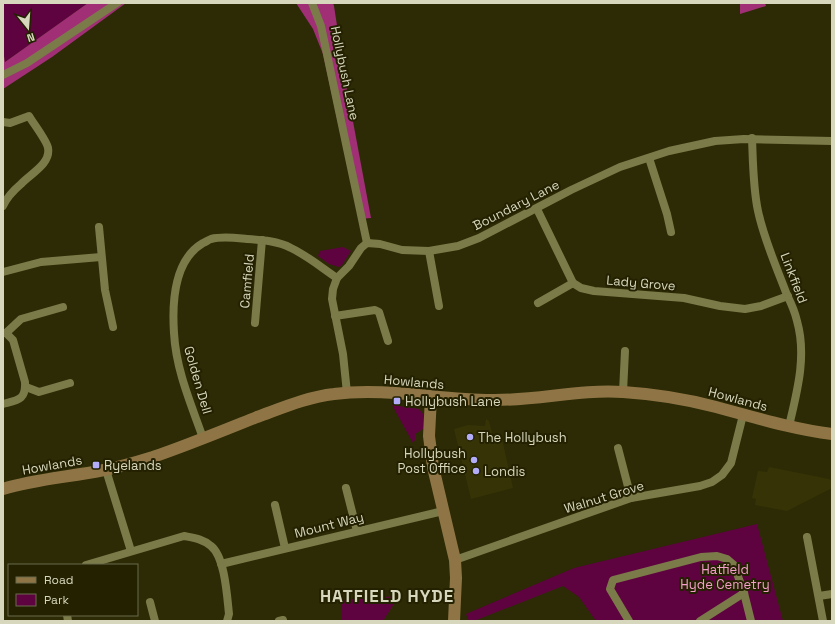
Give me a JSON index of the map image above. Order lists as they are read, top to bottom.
{
  "streets": {
    "street": [
      "Hollybush Lane",
      "Boundary Lane",
      "Linkfield",
      "Camfield",
      "Lady Grove",
      "Golden Dell",
      "Howlands",
      "Walnut Grove",
      "Mount Way"
    ]
  },
  "crossings": [
    ["Hollybush Lane", "Boundary Lane"],
    ["Boundary Lane", "Linkfield"],
    ["Linkfield", "Lady Grove"],
    ["Linkfield", "Howlands"],
    ["Camfield", "Golden Dell"],
    ["Golden Dell", "Howlands"],
    ["Howlands", "Walnut Grove"]
  ],
  "districts": ["HATFIELD HYDE"],
  "parks": ["Hatfield Hyde Cemetry"],
  "places": {
    "transit": ["Hollybush Lane", "Ryelands"],
    "other": ["The Hollybush", "Hollybush Post Office", "Londis"]
  },
  "legend": ["Road", "Park"],
  "north": "bottom"
}
